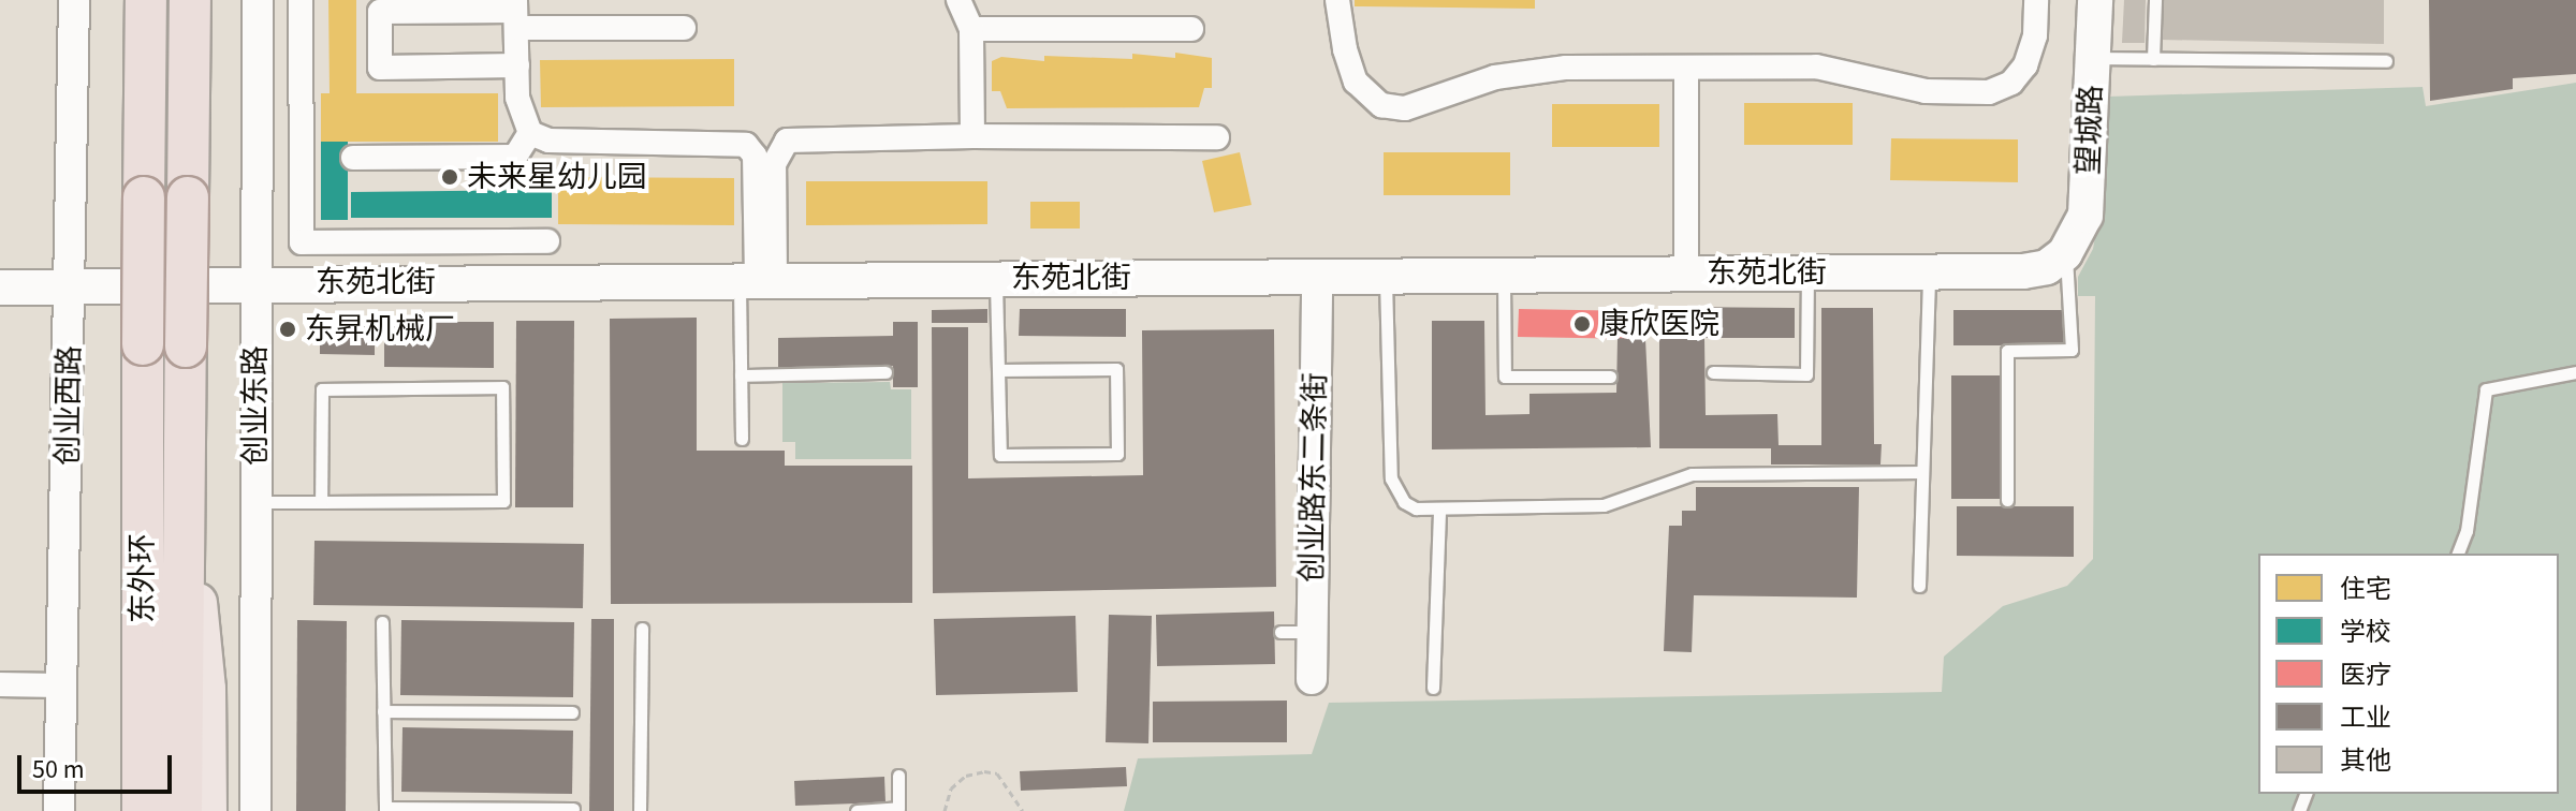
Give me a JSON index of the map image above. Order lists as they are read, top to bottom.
{
  "streets": {
    "highway": ["东外环"],
    "main road": ["望城路", "东苑北街"],
    "street": ["创业西路", "创业东路", "创业路东二条街"]
  },
  "crossings": [
    ["望城路", "东苑北街"],
    ["东苑北街", "创业西路"],
    ["东苑北街", "创业东路"],
    ["东苑北街", "创业路东二条街"]
  ],
  "places": ["未来星幼儿园", "康欣医院", "东昇机械厂"],
  "legend": [
    "住宅",
    "学校",
    "医疗",
    "工业",
    "其他"
  ],
  "scale_bar": "50 m"
}
